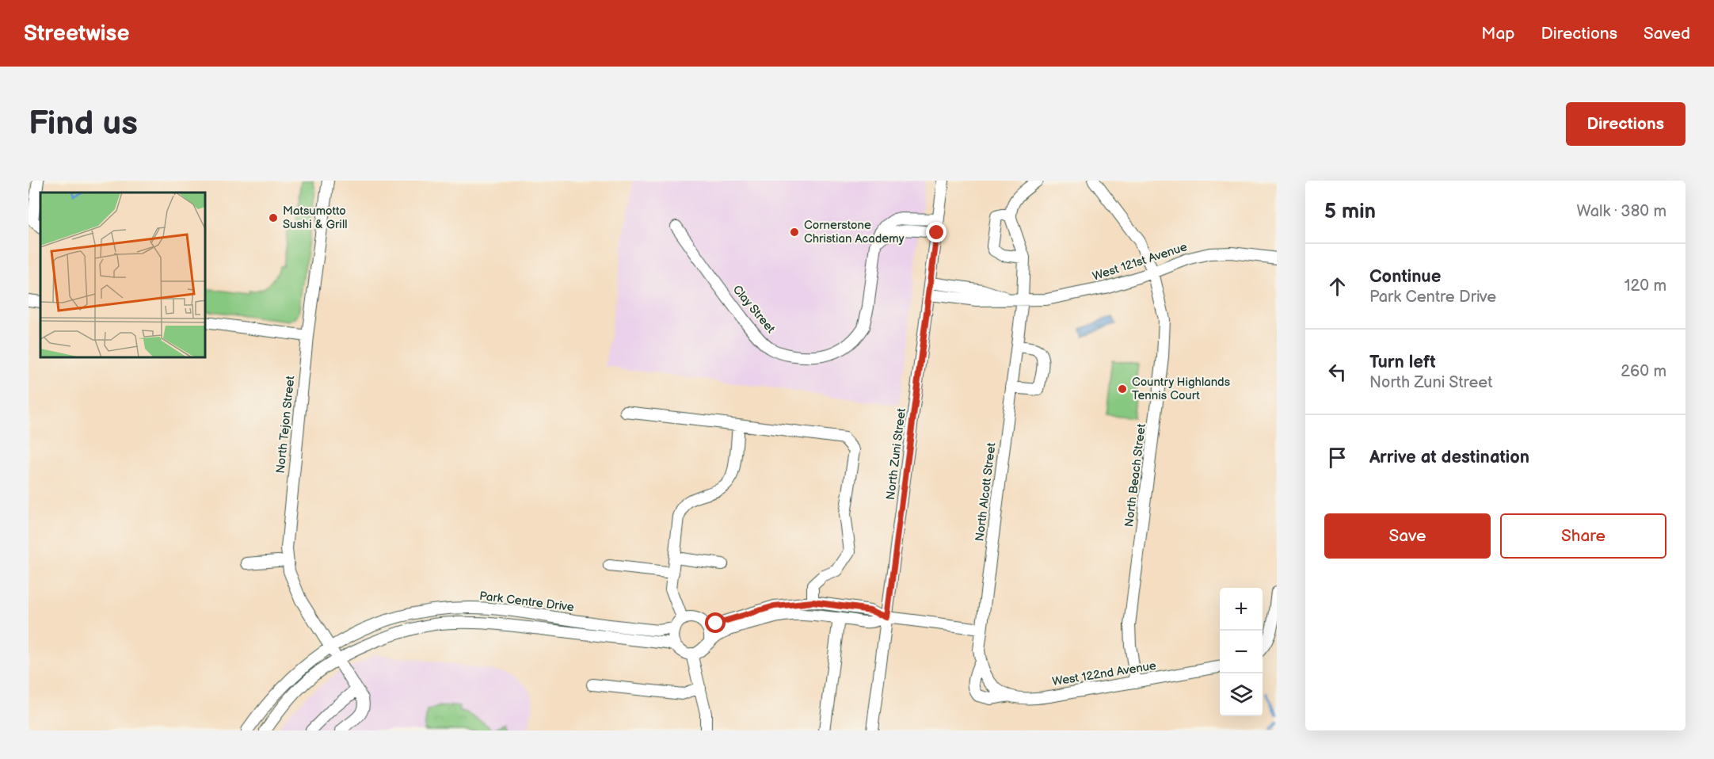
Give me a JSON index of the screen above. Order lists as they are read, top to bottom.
{
  "streets": {
    "street": [
      "West 121st Avenue",
      "Clay Street",
      "North Tejon Street",
      "North Zuni Street",
      "North Beach Street",
      "North Alcott Street",
      "Park Centre Drive",
      "West 122nd Avenue"
    ]
  },
  "crossings": [
    ["West 121st Avenue", "North Zuni Street"],
    ["West 121st Avenue", "North Beach Street"],
    ["West 121st Avenue", "North Alcott Street"],
    ["Clay Street", "North Zuni Street"],
    ["North Tejon Street", "Park Centre Drive"],
    ["North Beach Street", "West 122nd Avenue"],
    ["North Alcott Street", "West 122nd Avenue"]
  ],
  "places": ["Matsumotto Sushi & Grill", "Cornerstone Christian Academy", "Country Highlands Tennis Court"],
  "page": {
    "header": "Streetwise",
    "nav": ["Map", "Directions", "Saved"],
    "buttons": [
      "Directions",
      ["Save", "Share"]
    ],
    "title": "Find us",
    "heading": ["5 min", "Walk · 380 m"],
    "list": [
      ["Continue", "Park Centre Drive", "120 m"],
      ["Turn left", "North Zuni Street", "260 m"],
      "Arrive at destination"
    ],
    "map_buttons": ["+", "−"]
  }
}
